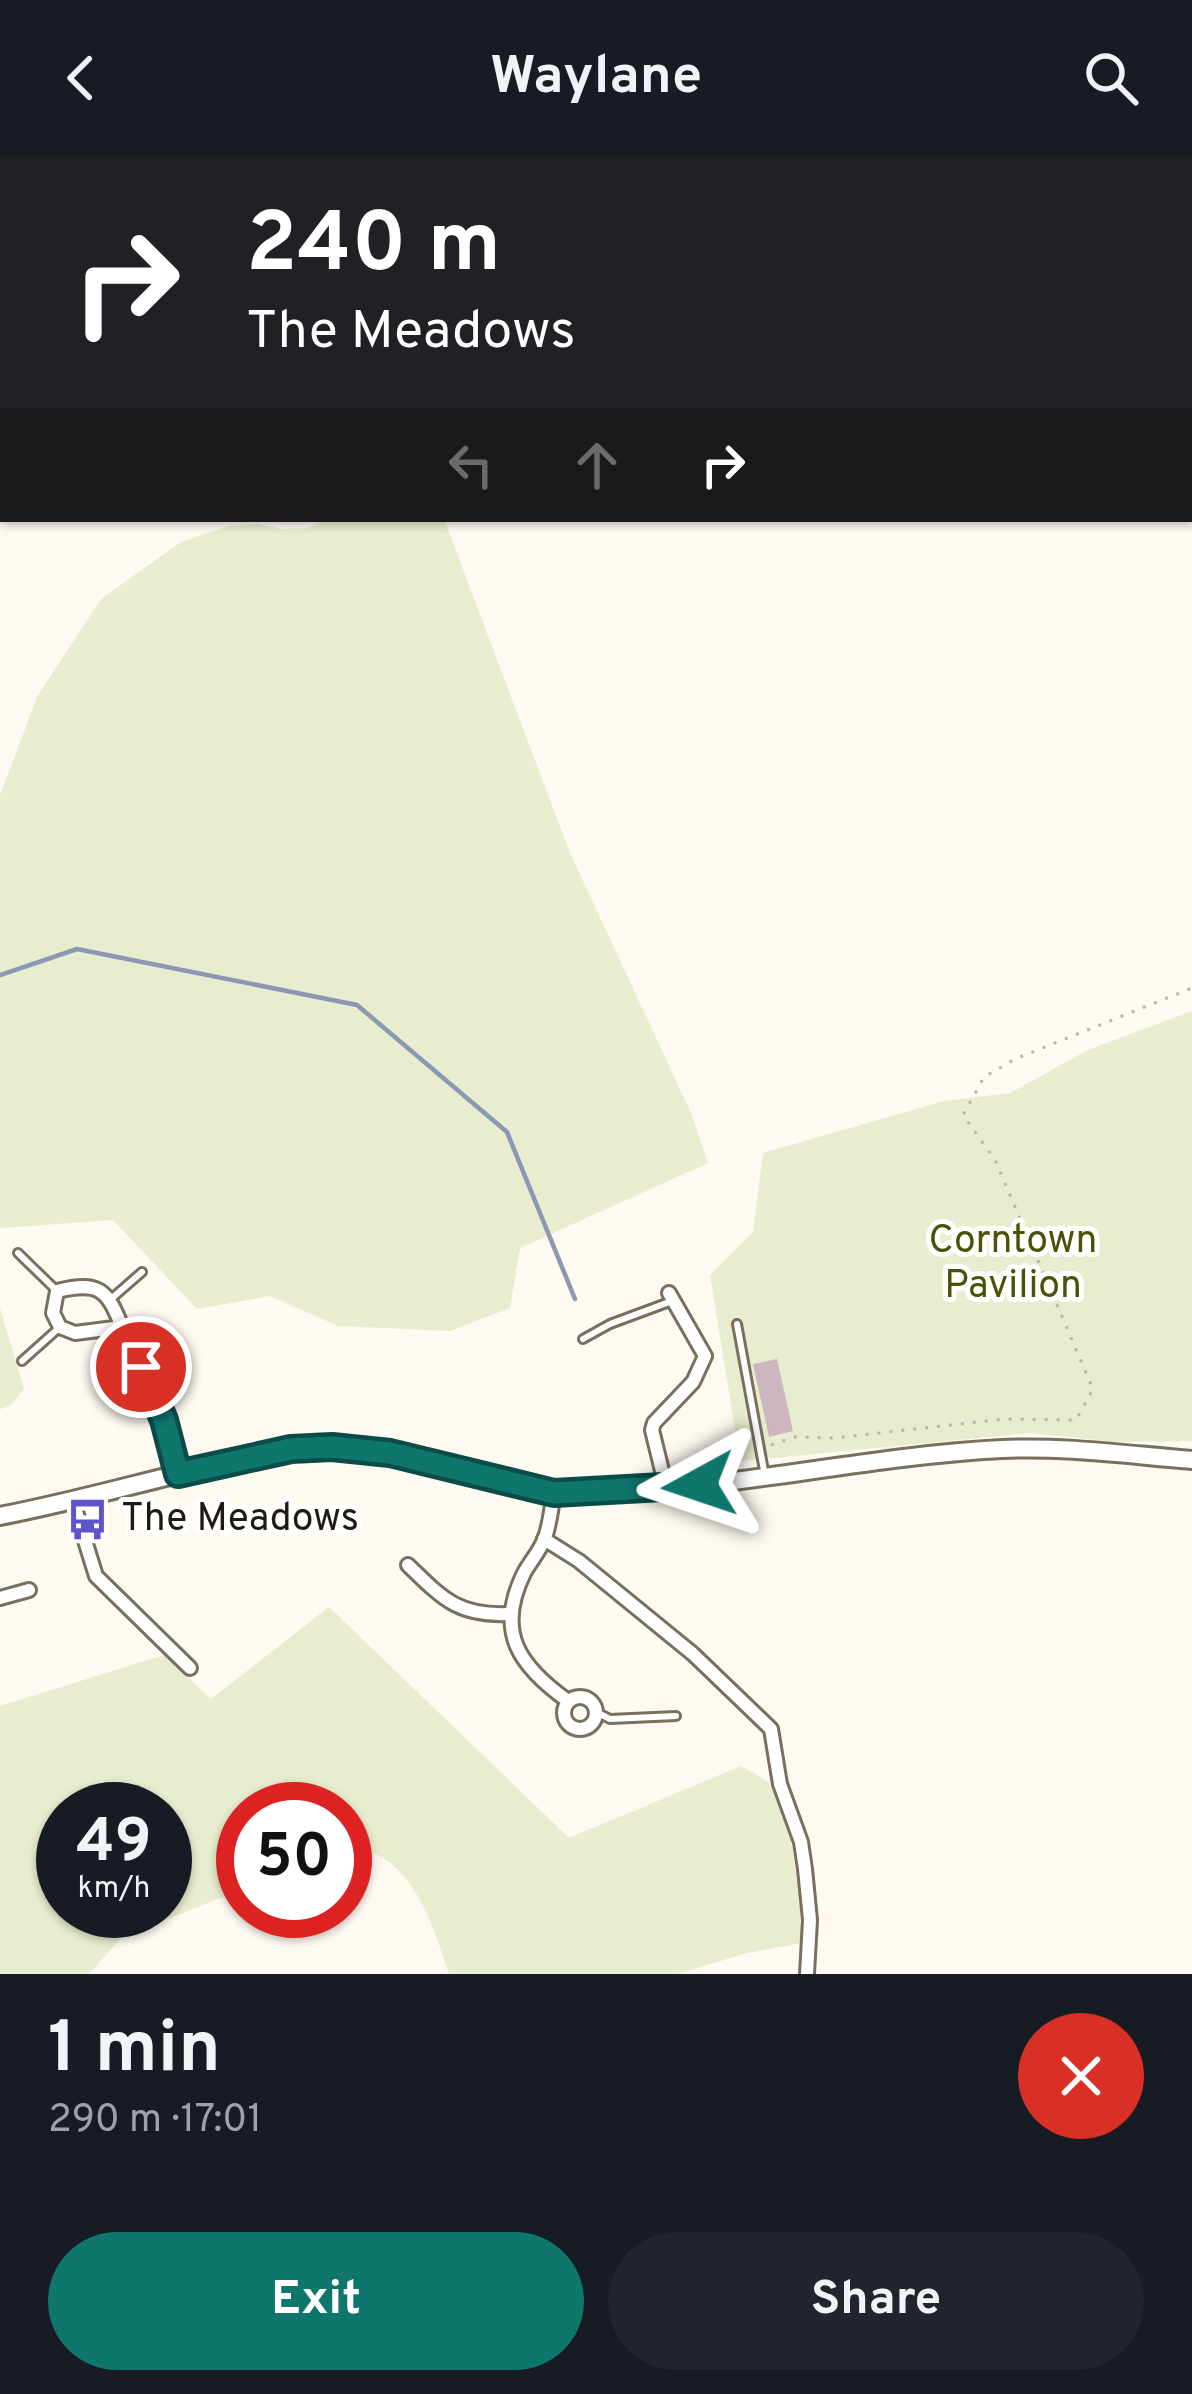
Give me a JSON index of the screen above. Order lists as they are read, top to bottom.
{
  "parks": ["Corntown Pavilion"],
  "places": {
    "bus stop": ["The Meadows"]
  },
  "page": {
    "header": "Waylane",
    "turn": ["240 m", "The Meadows"],
    "speed": "49 km/h",
    "limit": "50",
    "heading": ["1 min", "290 m · 17:01"],
    "buttons": ["Exit", "Share"]
  }
}
